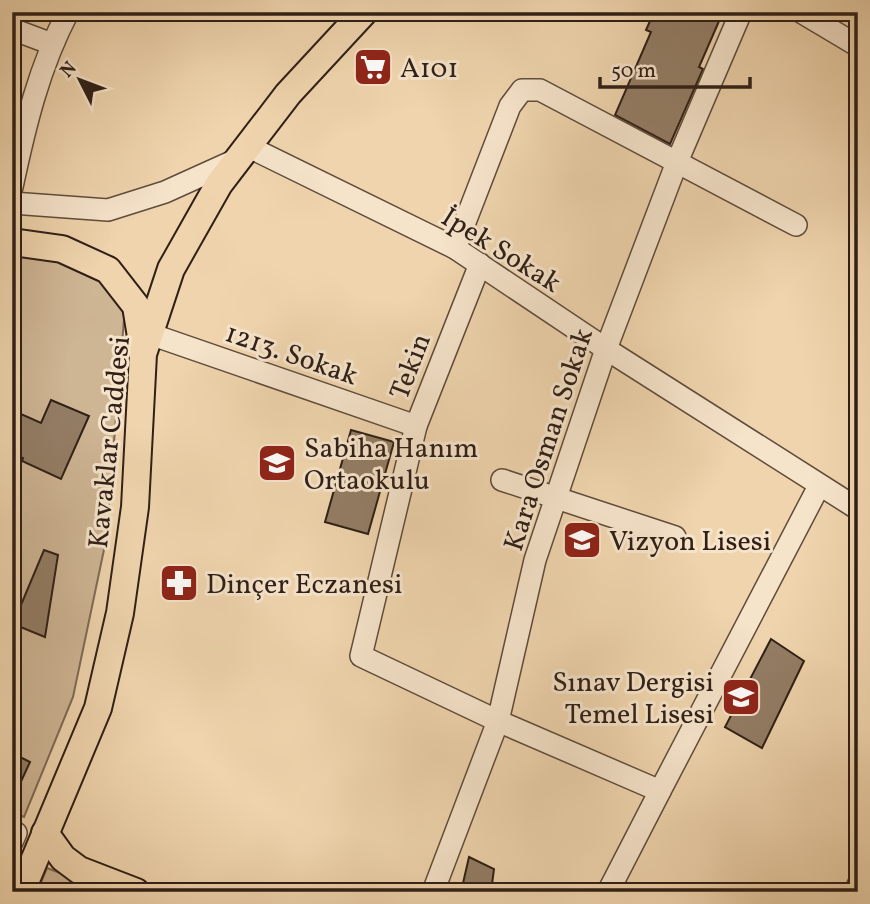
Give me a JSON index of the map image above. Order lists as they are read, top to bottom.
{
  "streets": {
    "main road": ["Kavaklar Caddesi"],
    "street": [
      "İpek Sokak",
      "1213. Sokak",
      "Tekin",
      "Kara Osman Sokak"
    ]
  },
  "crossings": [
    ["İpek Sokak", "Tekin"],
    ["İpek Sokak", "Kara Osman Sokak"],
    ["İpek Sokak", "Kavaklar Caddesi"],
    ["1213. Sokak", "Tekin"],
    ["1213. Sokak", "Kavaklar Caddesi"],
    ["Tekin", "Kara Osman Sokak"]
  ],
  "places": {
    "supermarket": ["A101"],
    "school or university": ["Sabiha Hanım Ortaokulu", "Vizyon Lisesi", "Sınav Dergisi Temel Lisesi"],
    "pharmacy": ["Dinçer Eczanesi"]
  },
  "scale_bar": "50 m",
  "north": "top left"
}
